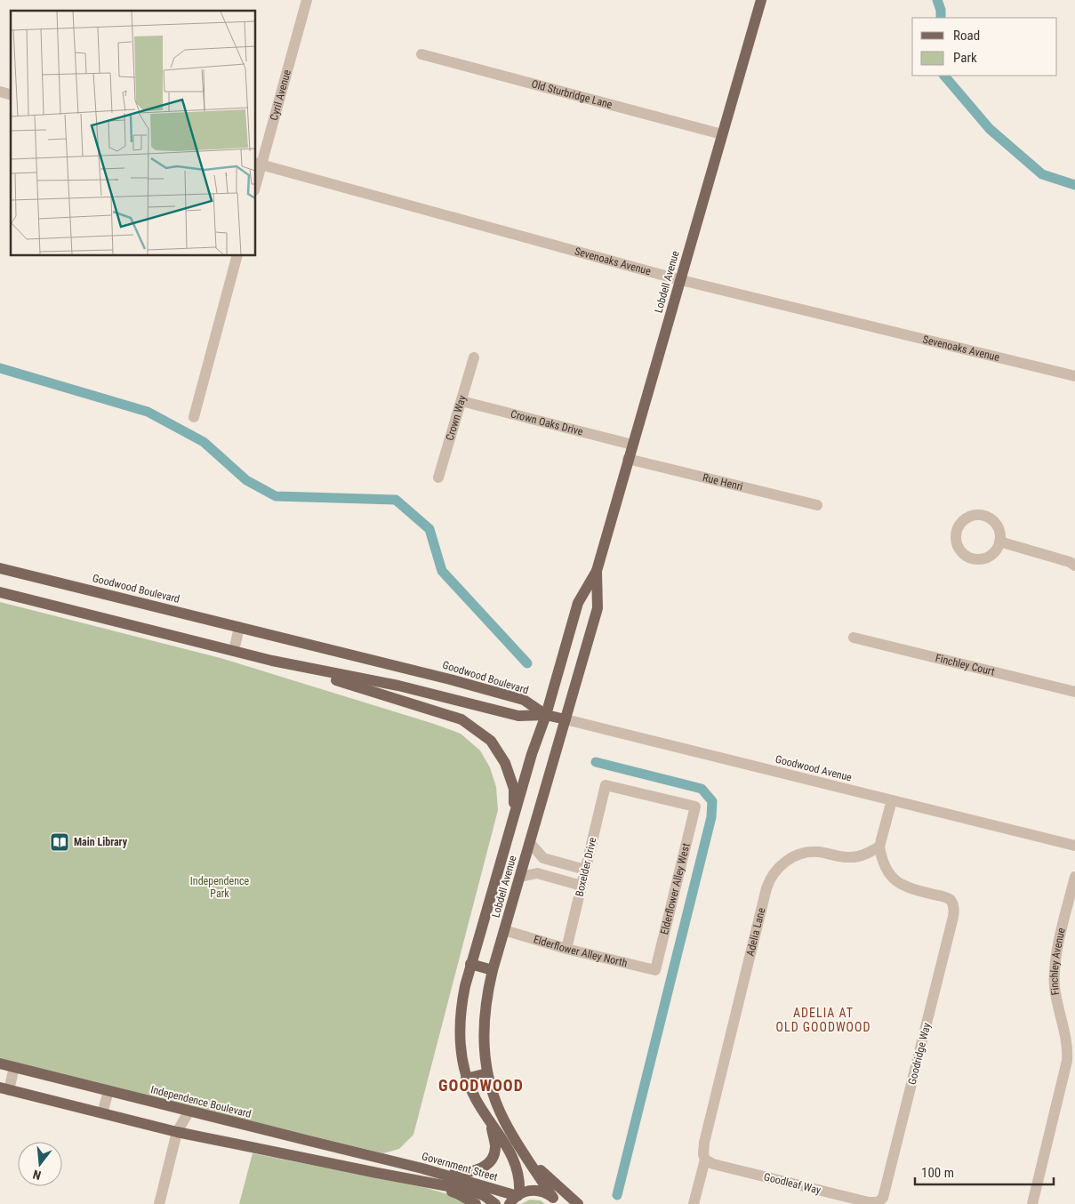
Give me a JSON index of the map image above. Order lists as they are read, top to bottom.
{
  "streets": {
    "main road": [
      "Lobdell Avenue",
      "Goodwood Boulevard",
      "Goodwood Avenue",
      "Independence Boulevard",
      "Government Street"
    ],
    "street": [
      "Old Sturbridge Lane",
      "Cyril Avenue",
      "Sevenoaks Avenue",
      "Crown Way",
      "Crown Oaks Drive",
      "Rue Henri",
      "Finchley Court",
      "Boxelder Drive",
      "Elderflower Alley West",
      "Adelia Lane",
      "Elderflower Alley North",
      "Finchley Avenue",
      "Goodridge Way",
      "Goodleaf Way"
    ]
  },
  "crossings": [
    ["Old Sturbridge Lane", "Lobdell Avenue"],
    ["Cyril Avenue", "Sevenoaks Avenue"],
    ["Sevenoaks Avenue", "Lobdell Avenue"],
    ["Lobdell Avenue", "Crown Oaks Drive"],
    ["Lobdell Avenue", "Rue Henri"],
    ["Lobdell Avenue", "Goodwood Boulevard"],
    ["Lobdell Avenue", "Goodwood Avenue"],
    ["Lobdell Avenue", "Elderflower Alley North"],
    ["Lobdell Avenue", "Government Street"],
    ["Crown Way", "Crown Oaks Drive"],
    ["Goodwood Boulevard", "Goodwood Avenue"],
    ["Boxelder Drive", "Elderflower Alley West"],
    ["Boxelder Drive", "Elderflower Alley North"],
    ["Elderflower Alley West", "Elderflower Alley North"],
    ["Adelia Lane", "Goodridge Way"],
    ["Adelia Lane", "Goodleaf Way"],
    ["Goodridge Way", "Goodleaf Way"],
    ["Independence Boulevard", "Government Street"]
  ],
  "districts": ["ADELIA AT OLD GOODWOOD", "GOODWOOD"],
  "parks": ["Independence Park"],
  "places": {
    "library": ["Main Library"]
  },
  "legend": ["Road", "Park"],
  "scale_bar": "100 m",
  "north": "bottom"
}
